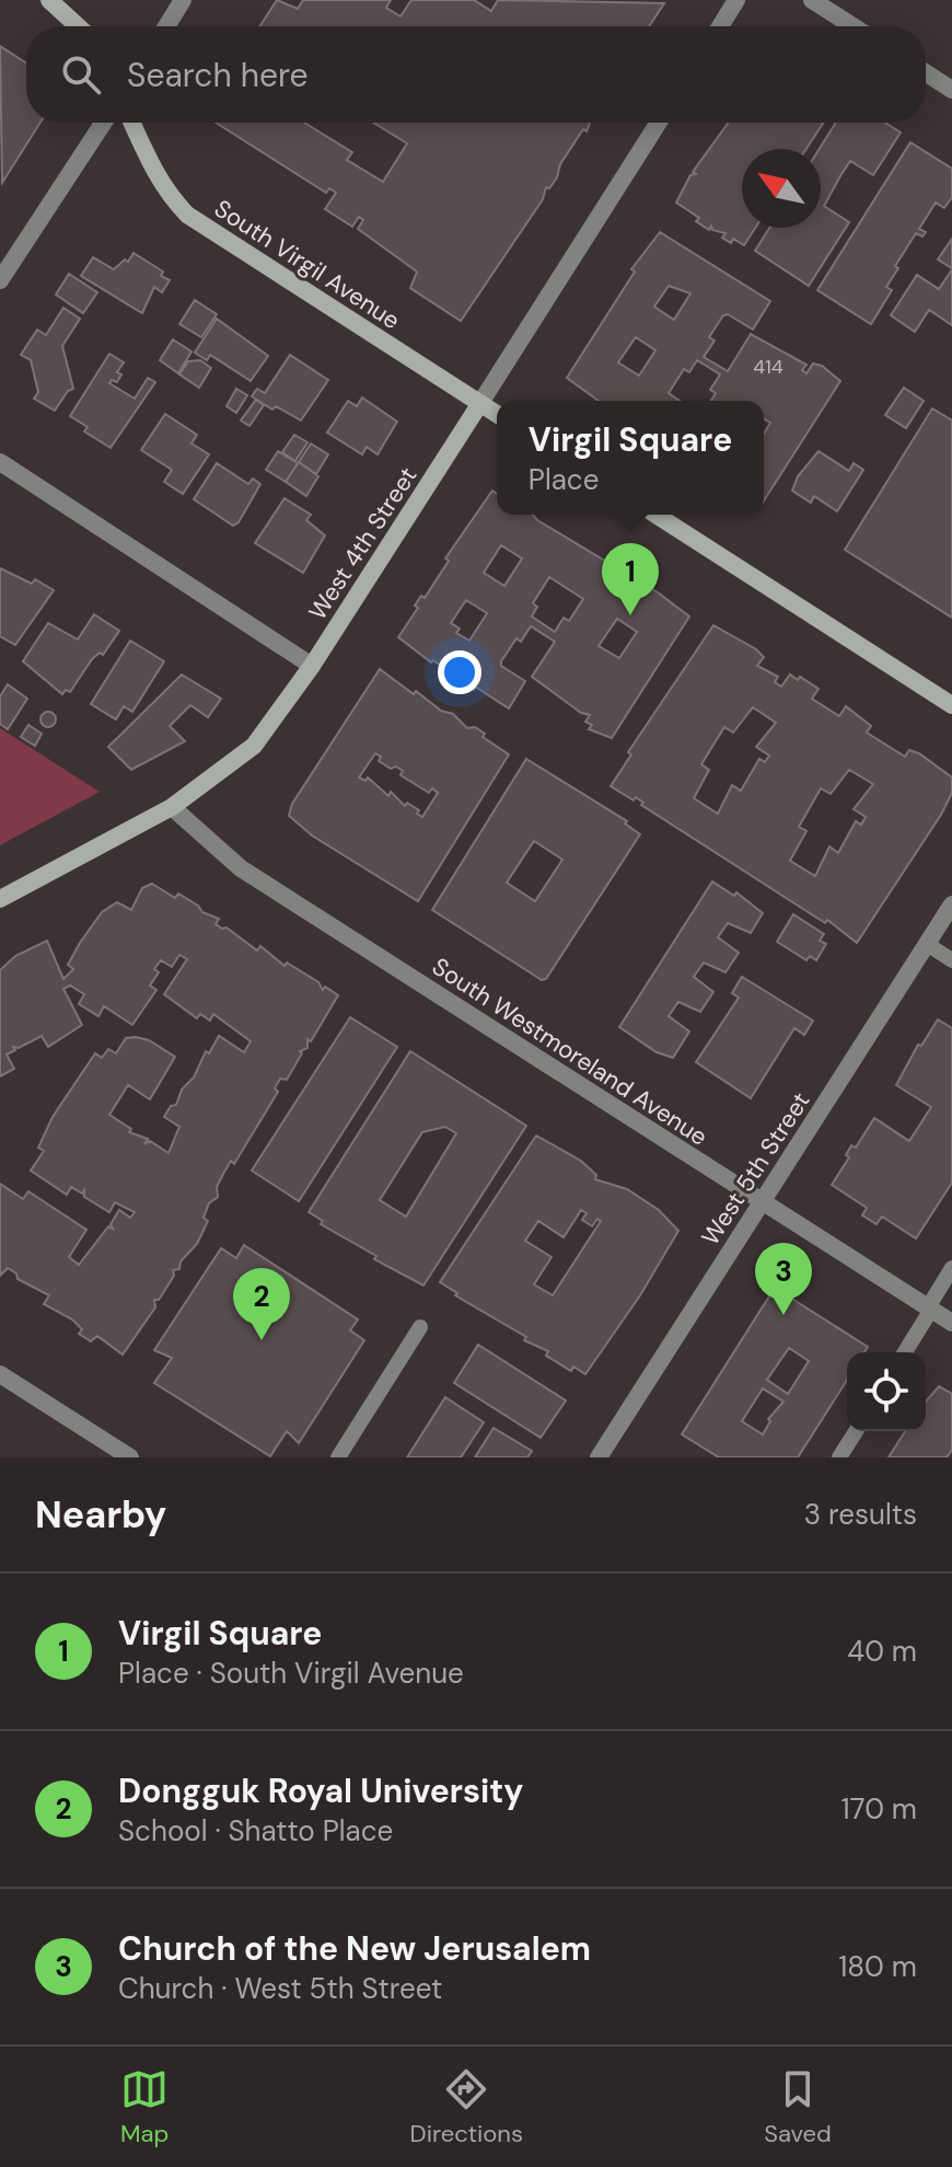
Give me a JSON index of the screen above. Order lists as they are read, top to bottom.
{
  "streets": {
    "main road": ["South Virgil Avenue", "West 4th Street"],
    "street": ["South Westmoreland Avenue", "West 5th Street"]
  },
  "crossings": [
    ["South Virgil Avenue", "West 4th Street"],
    ["West 4th Street", "South Westmoreland Avenue"],
    ["South Westmoreland Avenue", "West 5th Street"]
  ],
  "house_numbers": ["414"],
  "north": "top left",
  "page": {
    "search": "Search here",
    "popup": ["Virgil Square", "Place"],
    "pins": ["1", "3", "2"],
    "heading": ["Nearby", "3 results"],
    "list": [
      {
        "mark": "1",
        "name": "Virgil Square",
        "note": "Place · South Virgil Avenue",
        "value": "40 m"
      },
      {
        "mark": "2",
        "name": "Dongguk Royal University",
        "note": "School · Shatto Place",
        "value": "170 m"
      },
      {
        "mark": "3",
        "name": "Church of the New Jerusalem",
        "note": "Church · West 5th Street",
        "value": "180 m"
      }
    ],
    "nav": ["Map", "Directions", "Saved"]
  }
}
